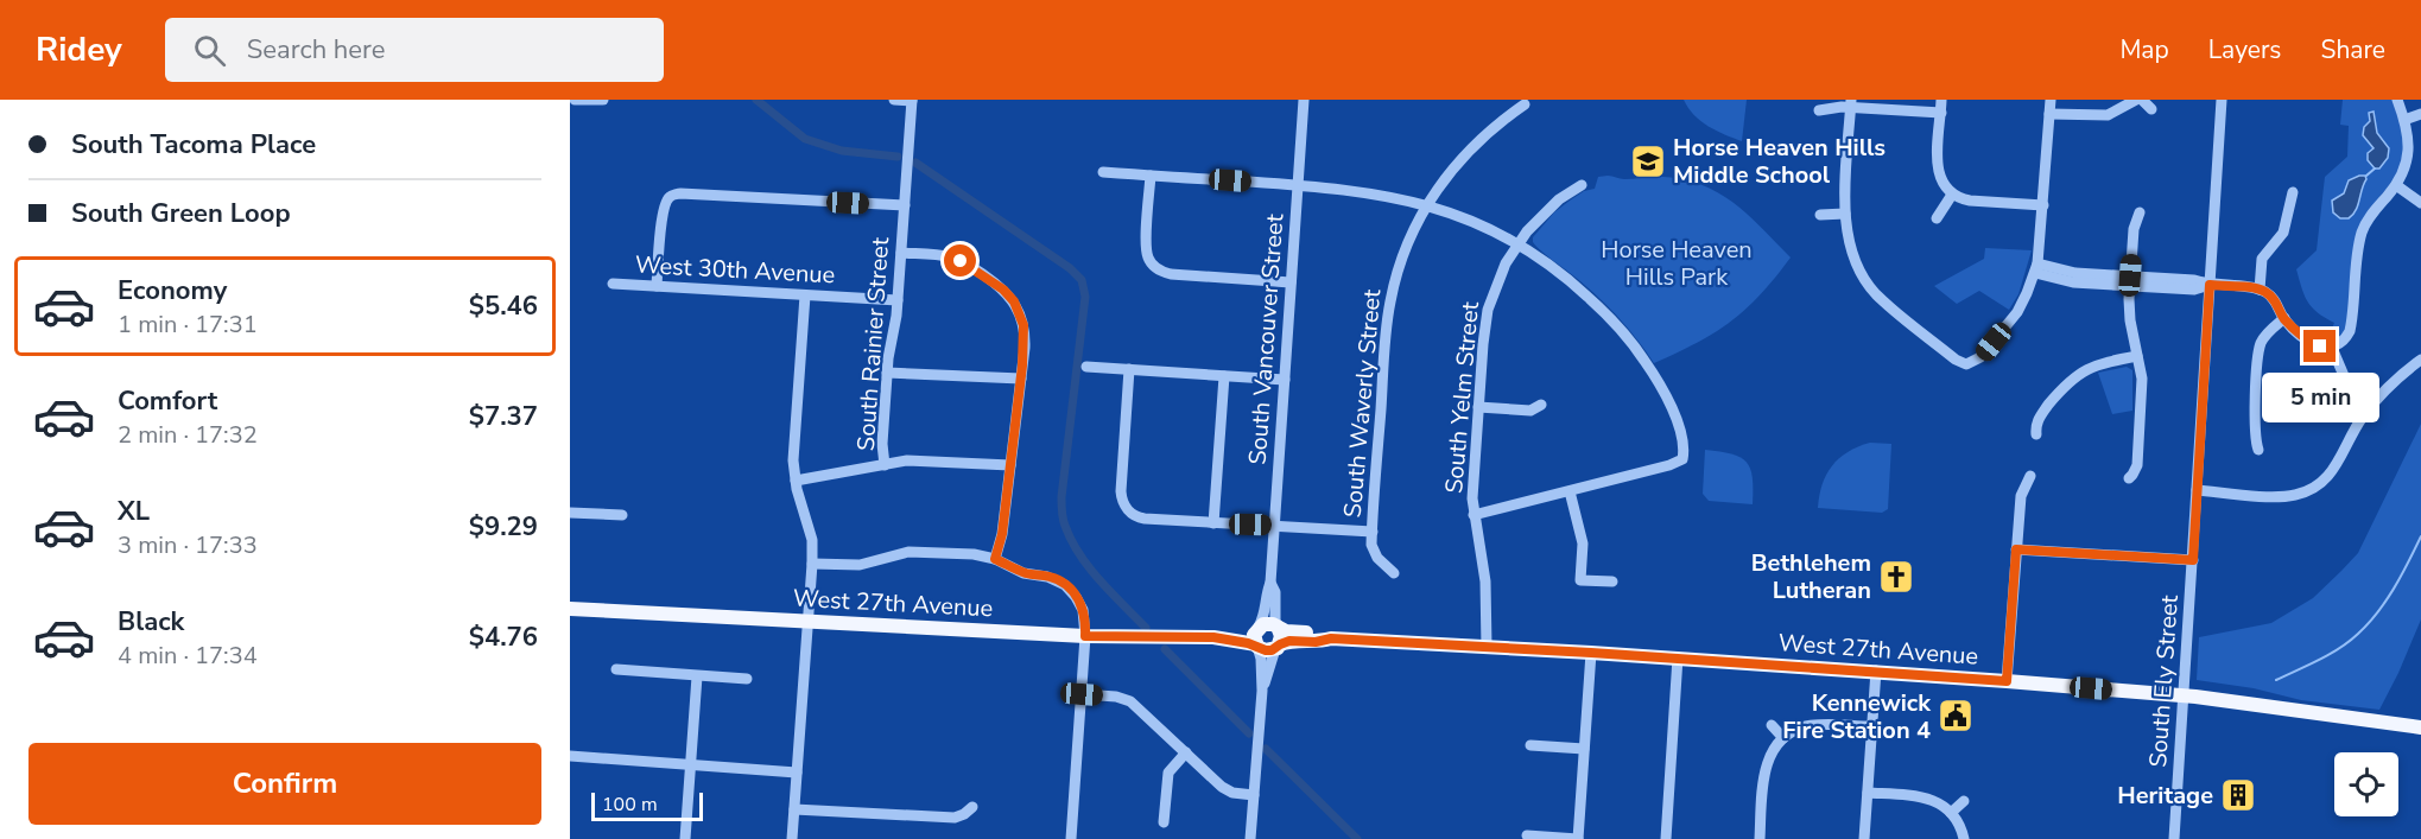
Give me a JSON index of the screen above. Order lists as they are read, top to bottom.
{
  "streets": {
    "main road": ["West 27th Avenue"],
    "street": [
      "West 30th Avenue",
      "South Vancouver Street",
      "South Rainier Street",
      "South Yelm Street",
      "South Waverly Street",
      "South Ely Street"
    ]
  },
  "crossings": [
    ["West 30th Avenue", "South Rainier Street"],
    ["South Vancouver Street", "West 27th Avenue"],
    ["South Yelm Street", "West 27th Avenue"],
    ["West 27th Avenue", "South Ely Street"]
  ],
  "parks": ["Horse Heaven Hills Park"],
  "places": {
    "school or university": ["Horse Heaven Hills Middle School"],
    "church": ["Bethlehem Lutheran"],
    "public building": ["Kennewick Fire Station 4"],
    "building": ["Heritage"]
  },
  "scale_bar": "100 m",
  "page": {
    "header": "Ridey",
    "search": "Search here",
    "nav": ["Map", "Layers", "Share"],
    "banner": ["South Tacoma Place", "South Green Loop"],
    "list": [
      {
        "name": "Economy",
        "note": "1 min · 17:31",
        "value": "$5.46"
      },
      {
        "name": "Comfort",
        "note": "2 min · 17:32",
        "value": "$7.37"
      },
      {
        "name": "XL",
        "note": "3 min · 17:33",
        "value": "$9.29"
      },
      {
        "name": "Black",
        "note": "4 min · 17:34",
        "value": "$4.76"
      }
    ],
    "bubble": "5 min",
    "buttons": "Confirm",
    "scale": "100 m"
  }
}
